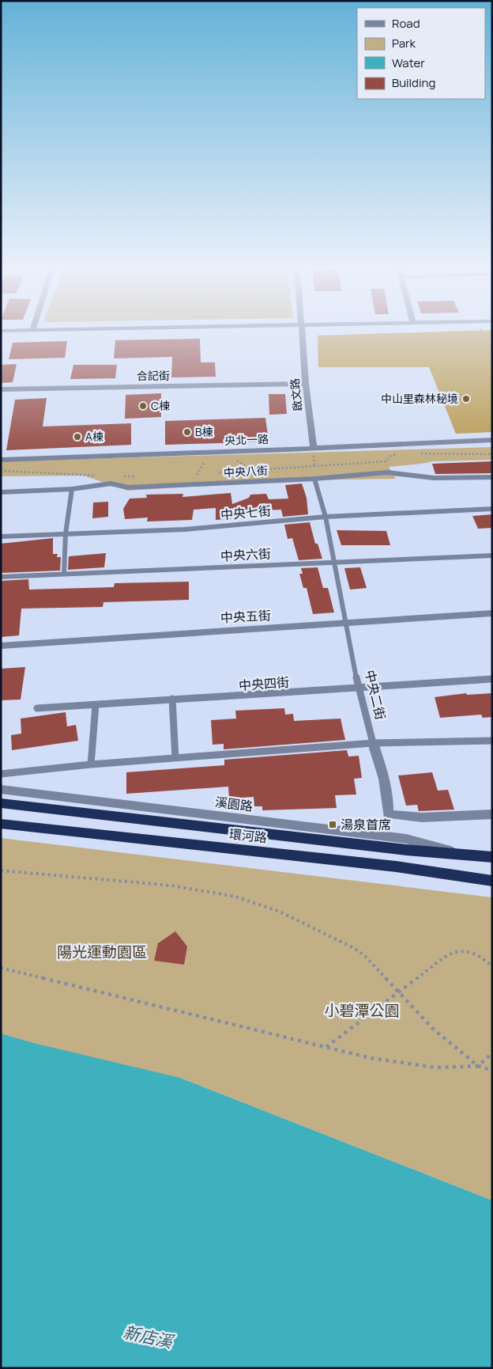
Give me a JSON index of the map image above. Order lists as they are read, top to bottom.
{
  "streets": {
    "highway": ["環河路"],
    "street": [
      "合記街",
      "啟文路",
      "央北一路",
      "中央五街",
      "中央二街",
      "溪園路"
    ],
    "lane": [
      "中央八街",
      "中央七街",
      "中央六街",
      "中央四街"
    ]
  },
  "crossings": [
    ["合記街", "啟文路"],
    ["啟文路", "央北一路"],
    ["中央八街", "中央二街"],
    ["中央七街", "中央二街"],
    ["中央六街", "中央二街"],
    ["中央五街", "中央二街"],
    ["中央四街", "中央二街"],
    ["溪園路", "環河路"]
  ],
  "water": ["新店溪"],
  "parks": ["陽光運動園區", "小碧潭公園"],
  "places": {
    "other": [
      "中山里森林秘境",
      "C棟",
      "B棟",
      "A棟"
    ],
    "transit": ["湯泉首席"]
  },
  "legend": [
    "Road",
    "Park",
    "Water",
    "Building"
  ]
}
